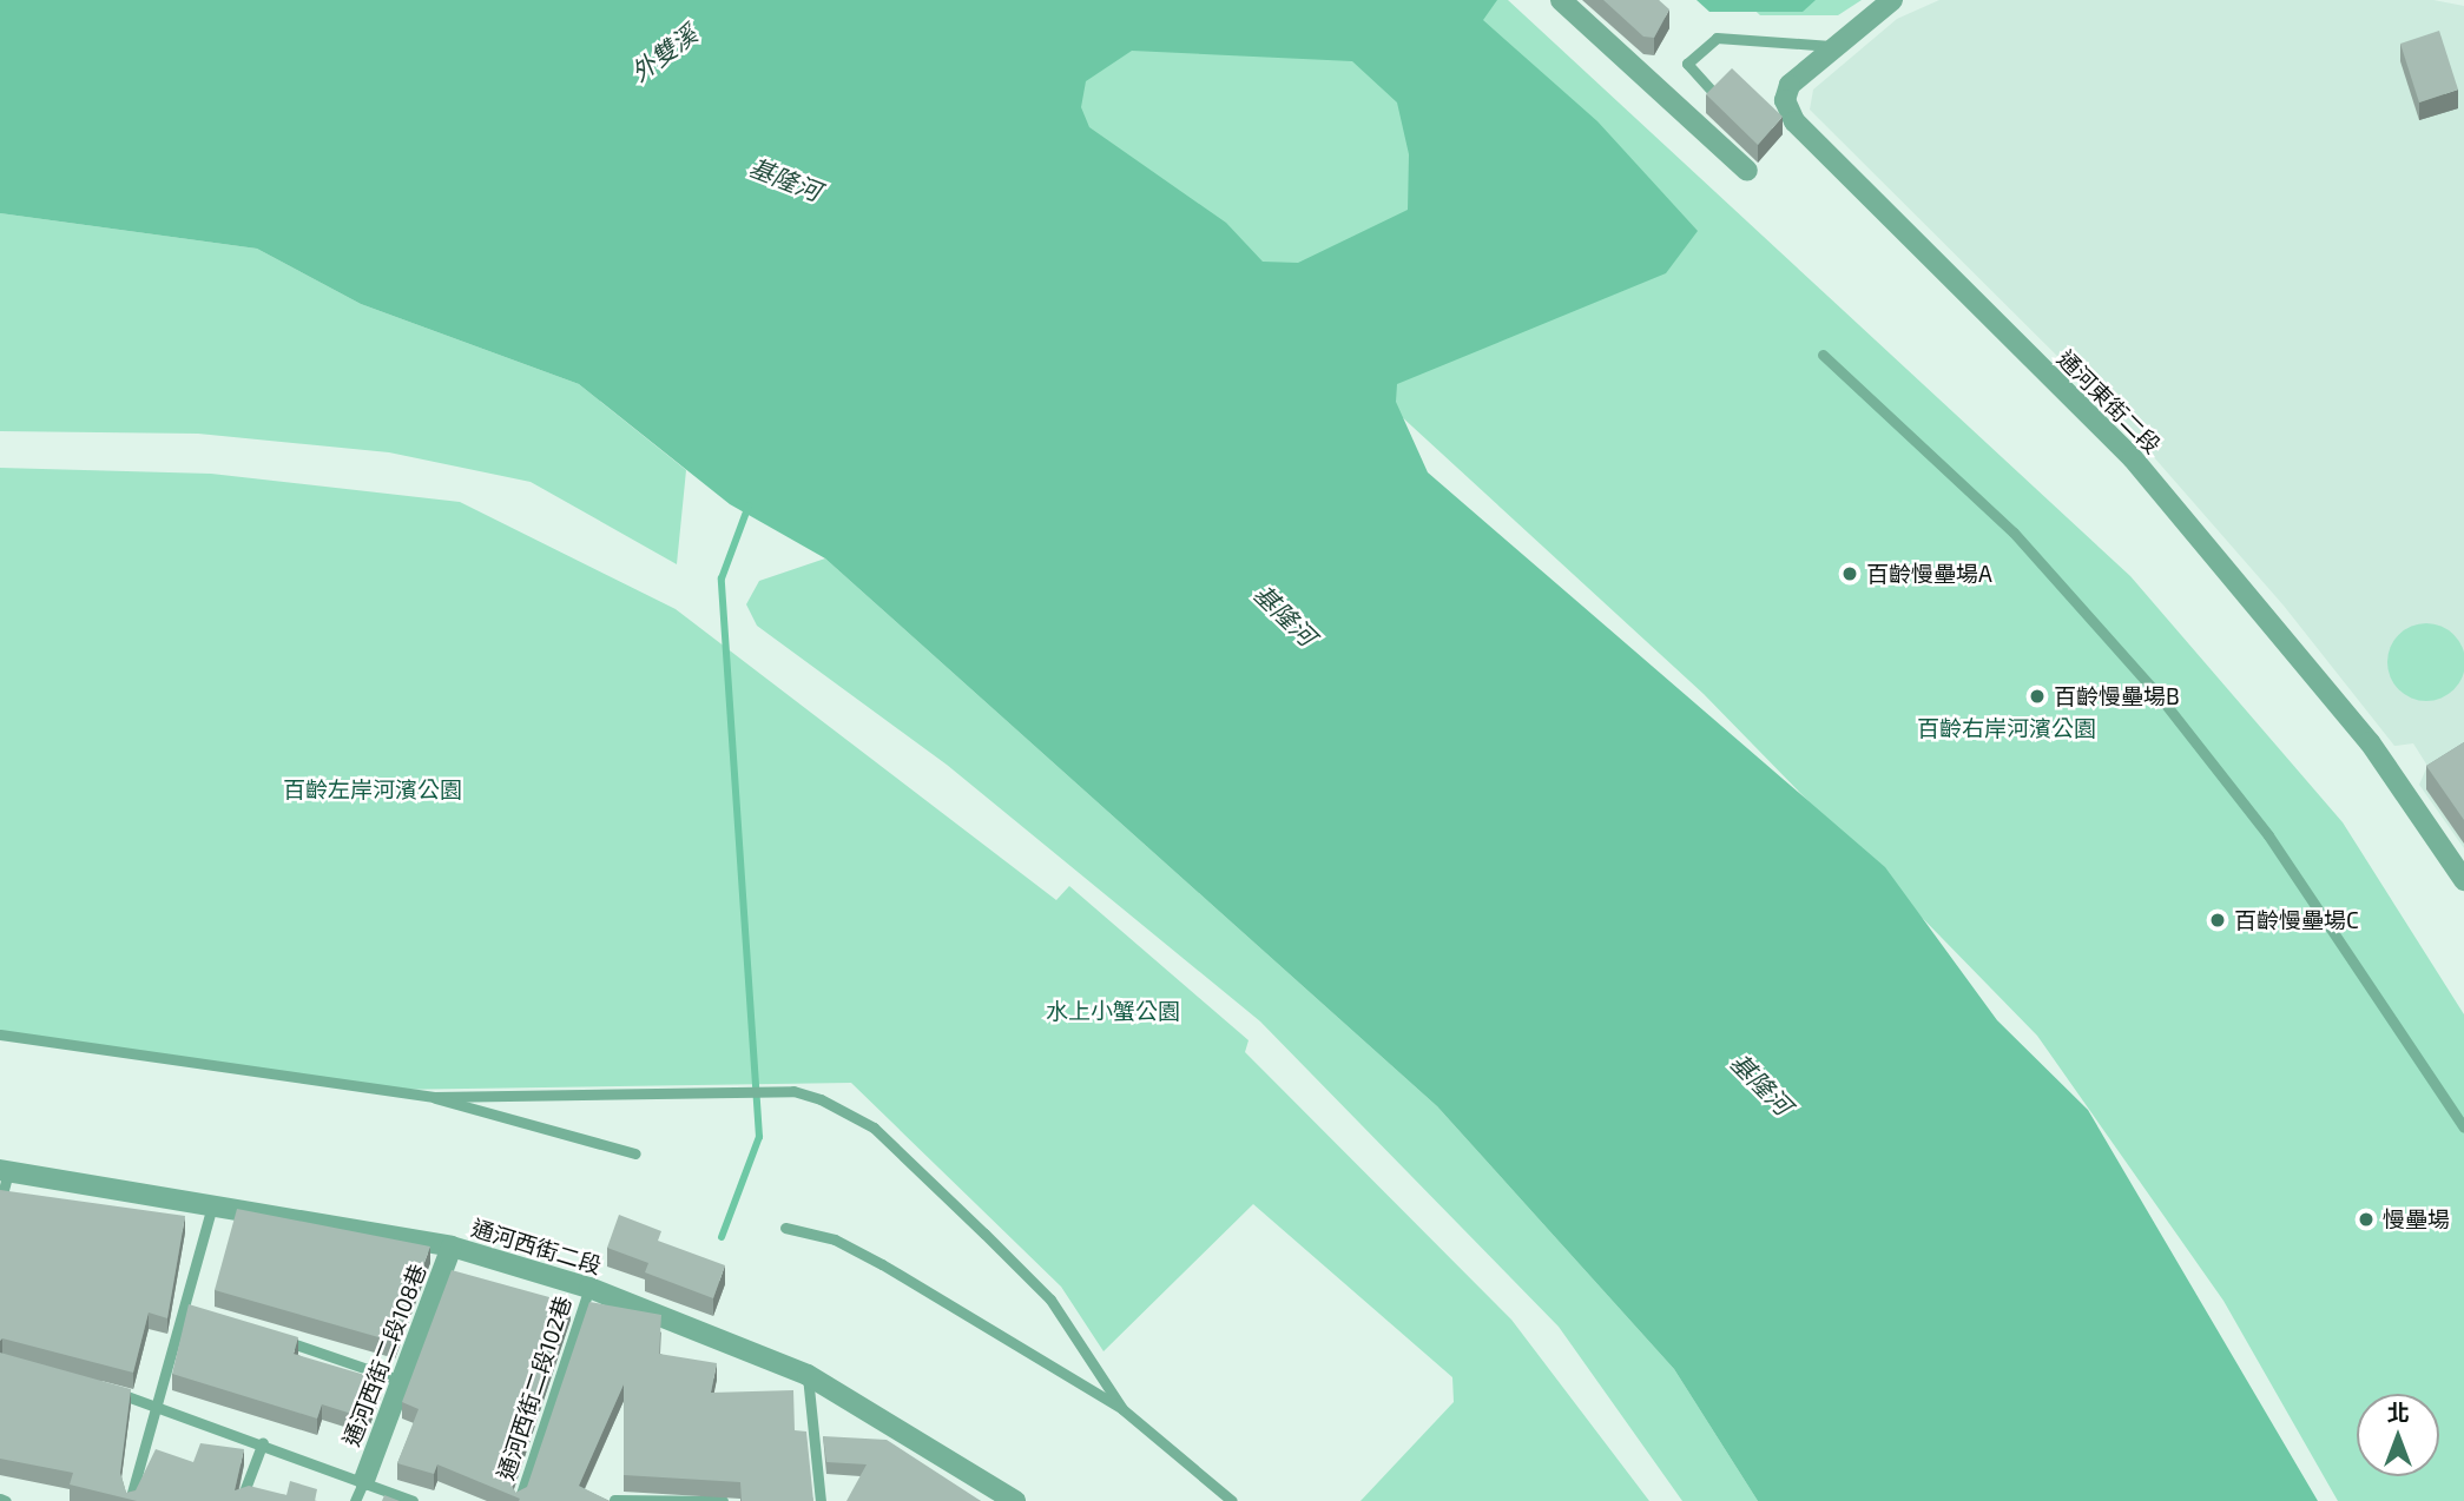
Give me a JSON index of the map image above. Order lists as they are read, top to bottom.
{
  "streets": {
    "street": ["通河東街二段", "通河西街二段", "通河西街二段108巷"],
    "lane": ["通河西街二段102巷"]
  },
  "crossings": [
    ["通河西街二段", "通河西街二段108巷"],
    ["通河西街二段", "通河西街二段102巷"]
  ],
  "water": ["外雙溪", "基隆河"],
  "parks": ["百齡右岸河濱公園", "百齡左岸河濱公園", "水上小蟹公園"],
  "places": [
    "百齡慢壘場A",
    "百齡慢壘場B",
    "百齡慢壘場C",
    "慢壘場"
  ],
  "north": "top"
}
